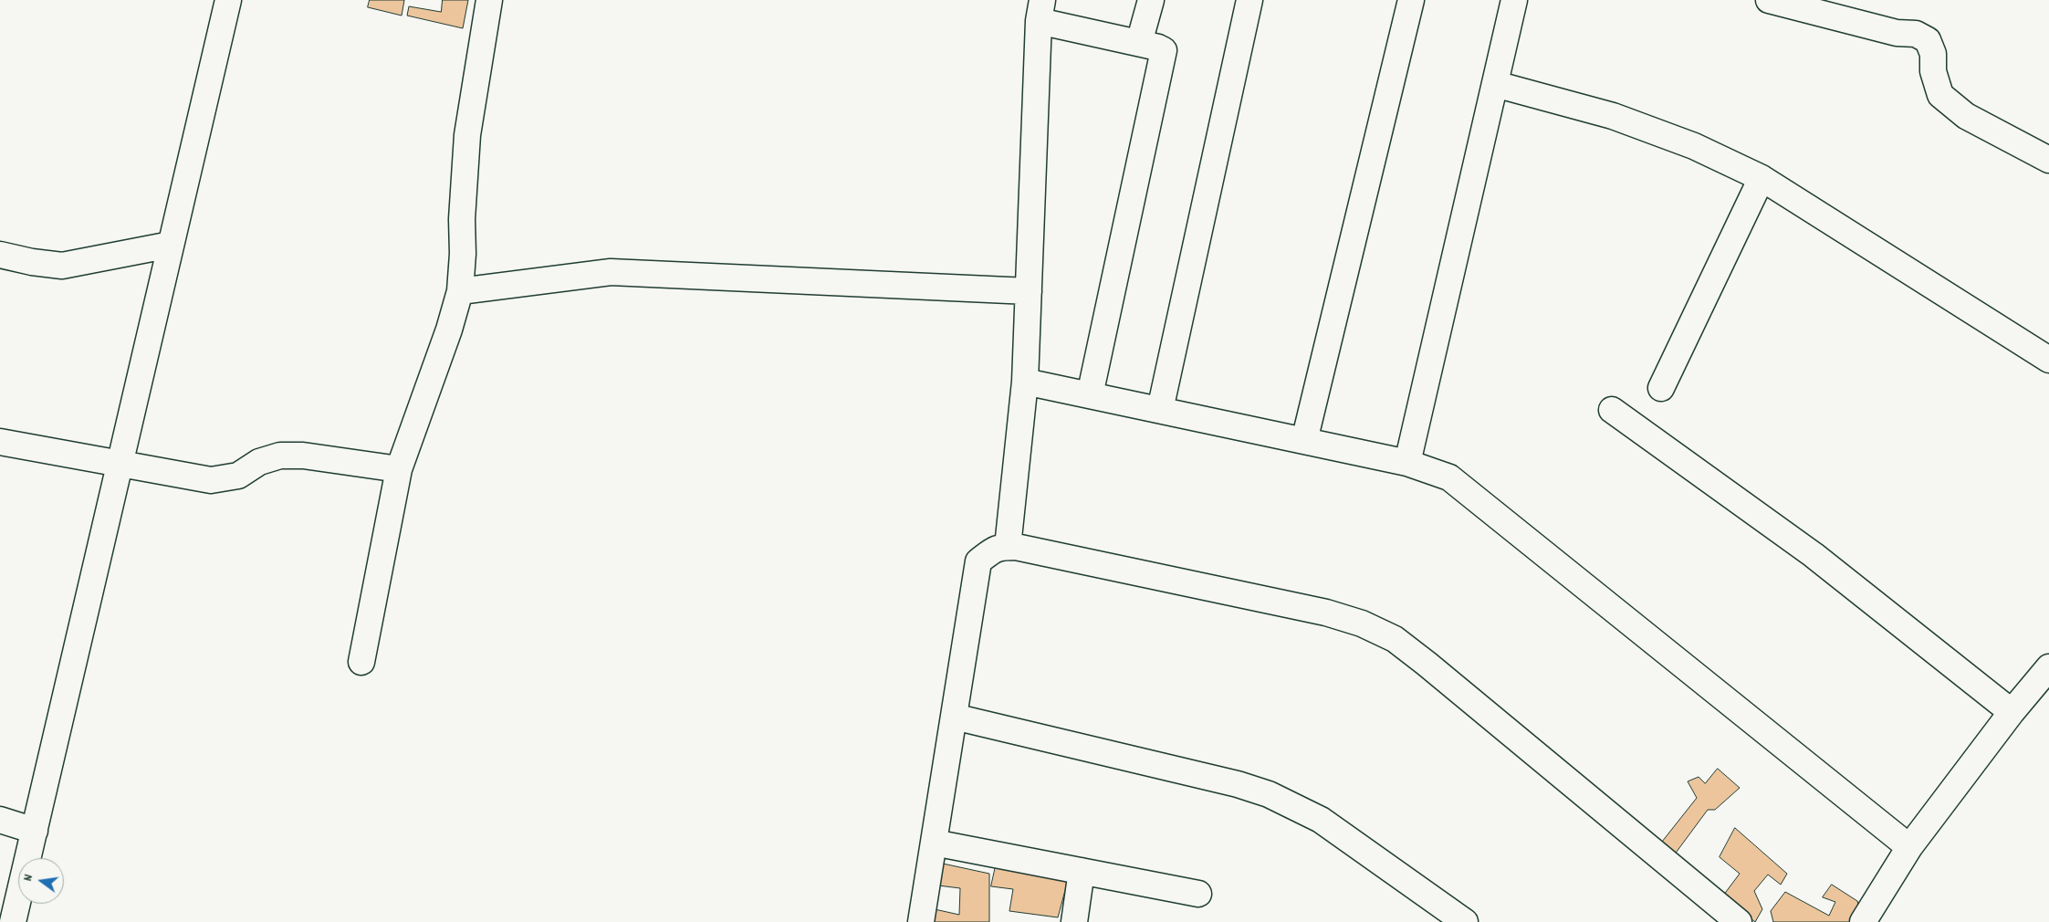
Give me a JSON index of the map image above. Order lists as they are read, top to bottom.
{
  "north": "left"
}
